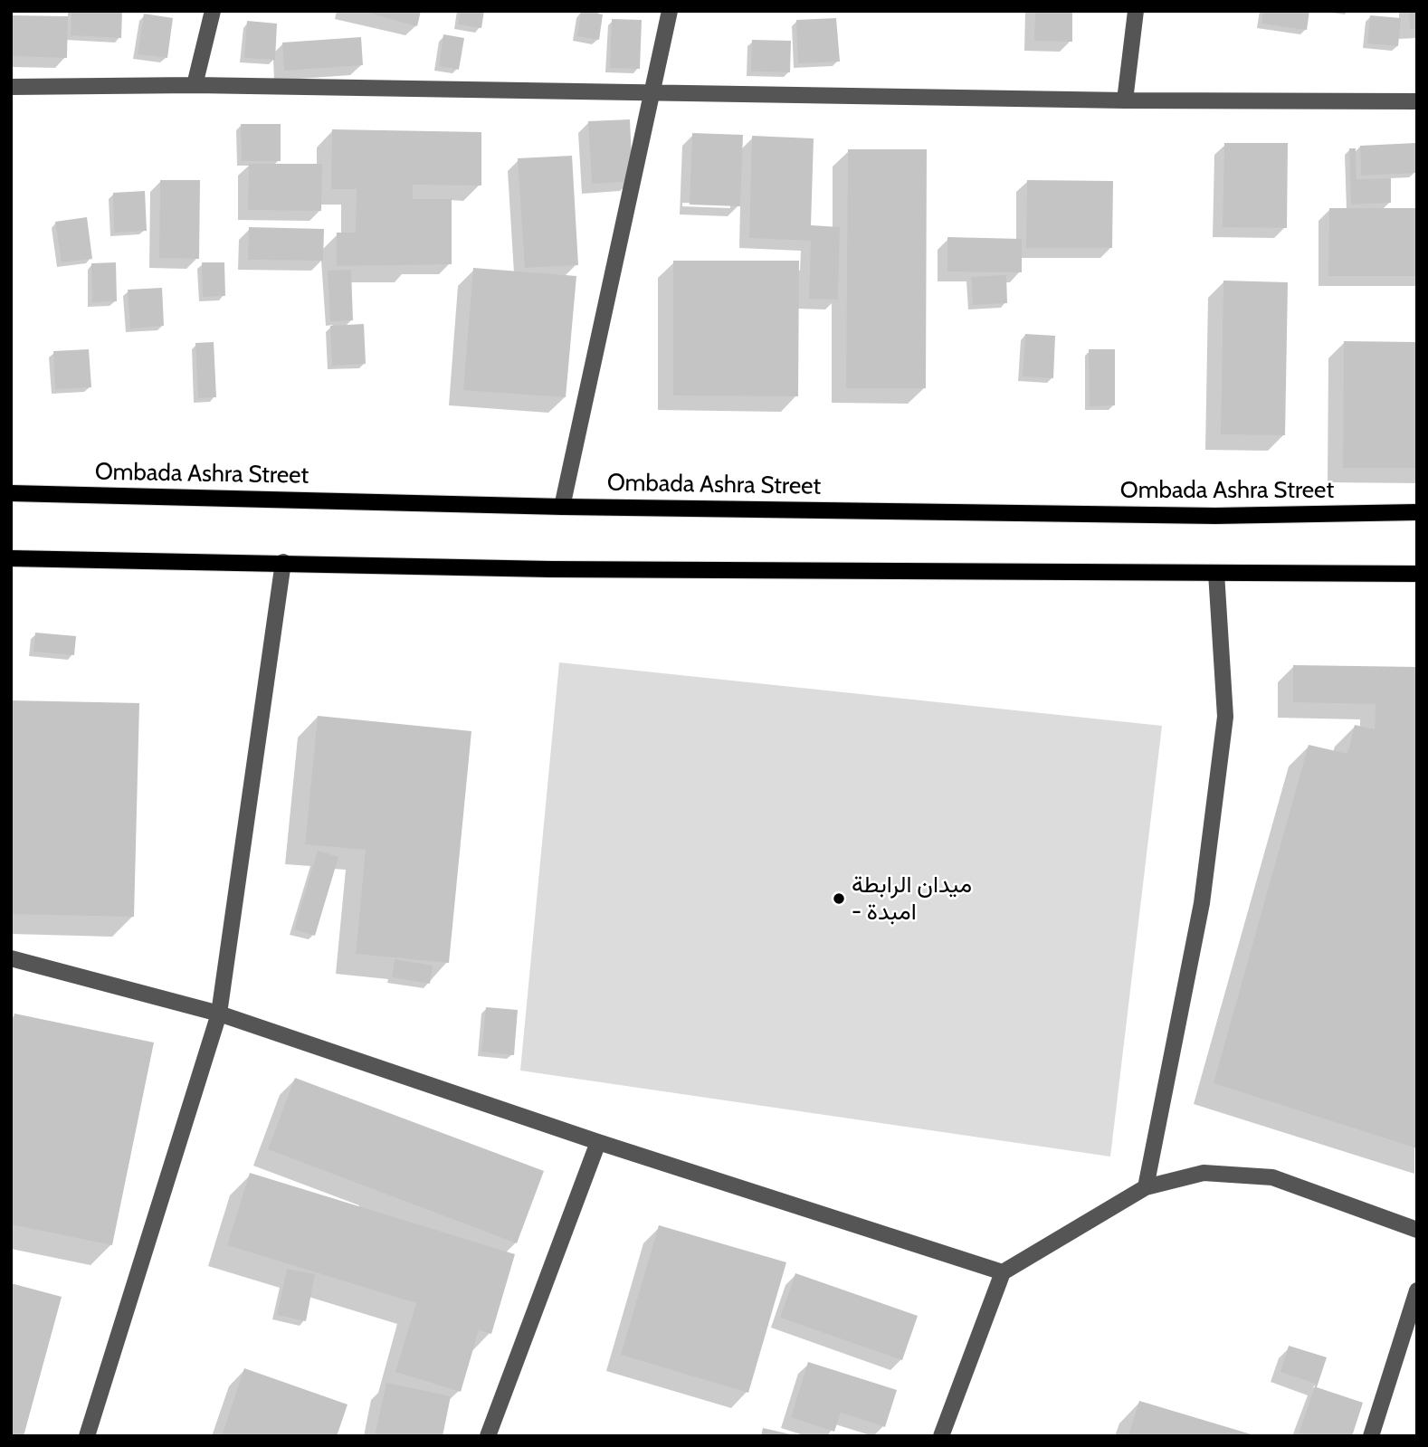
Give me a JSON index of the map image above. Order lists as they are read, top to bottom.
{
  "streets": {
    "main road": ["Ombada Ashra Street"]
  },
  "places": ["ميدان الرابطة - امبدة"]
}
